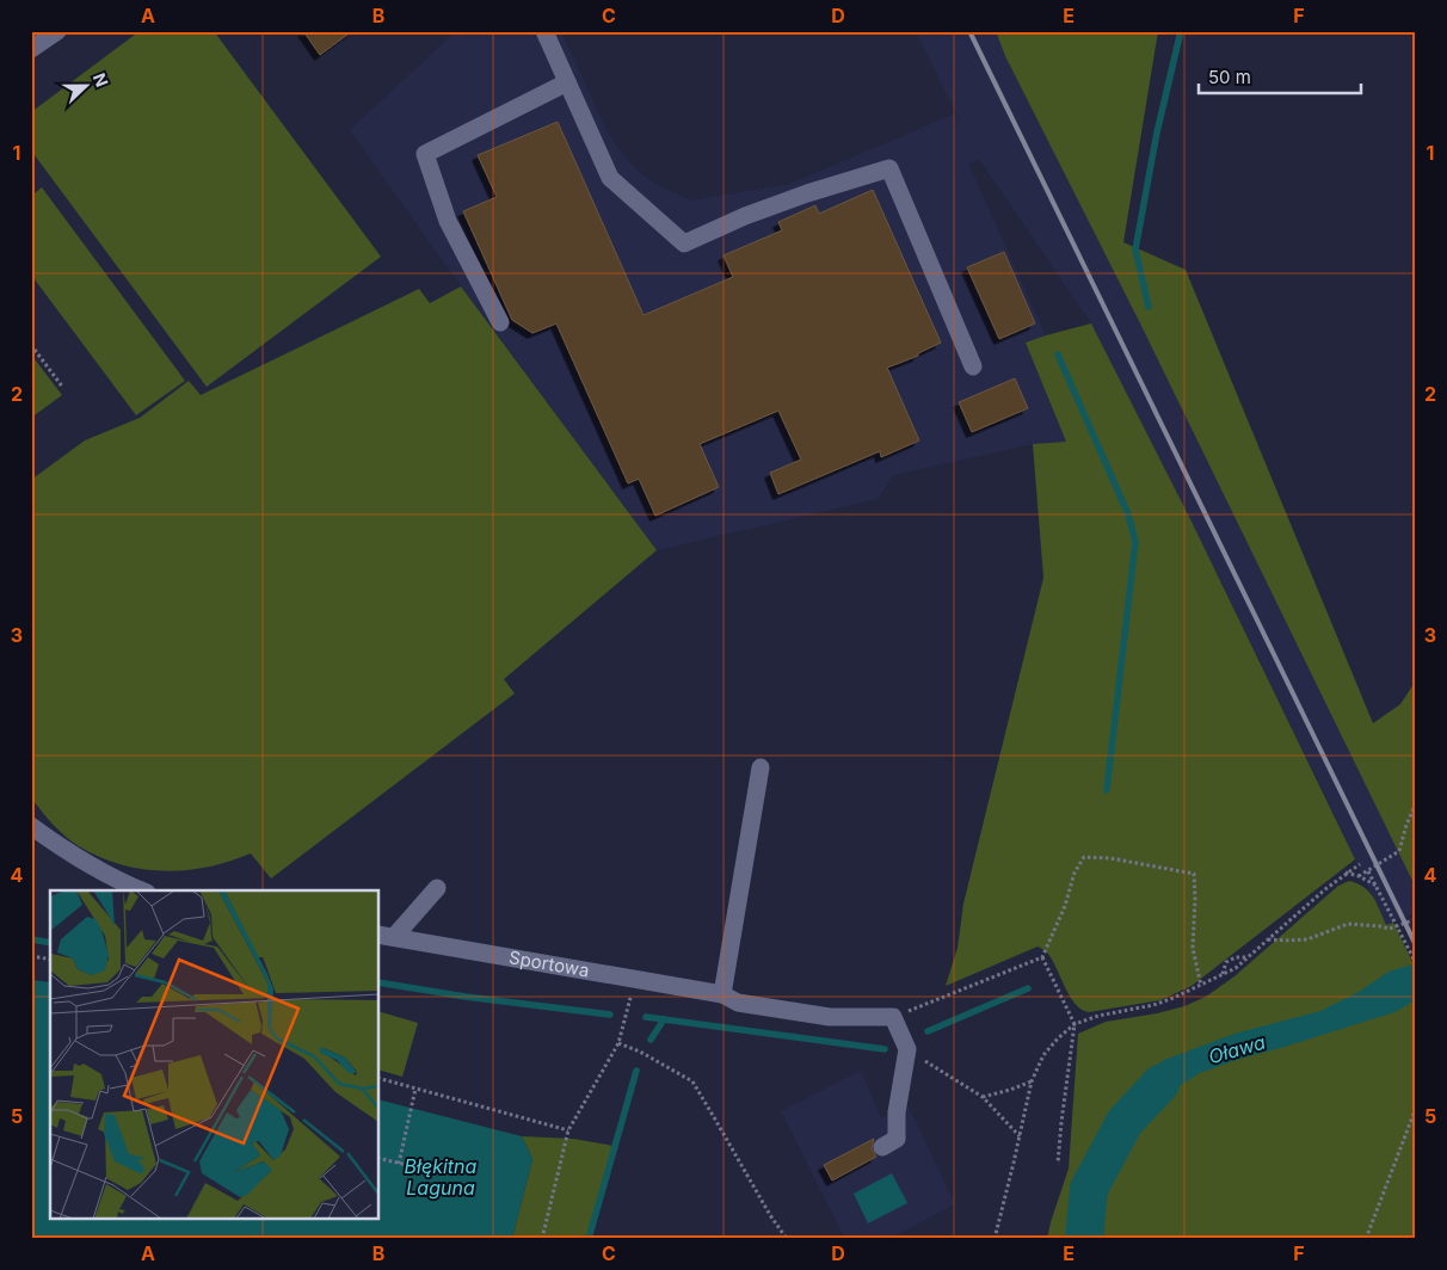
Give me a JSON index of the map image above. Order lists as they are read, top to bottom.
{
  "streets": {
    "street": ["Sportowa"]
  },
  "water": ["Oława", "Błękitna Laguna"],
  "scale_bar": "50 m",
  "north": "right",
  "grid": {
    "columns": [
      "A",
      "B",
      "C",
      "D",
      "E",
      "F"
    ],
    "rows": [
      "1",
      "2",
      "3",
      "4",
      "5"
    ]
  }
}
